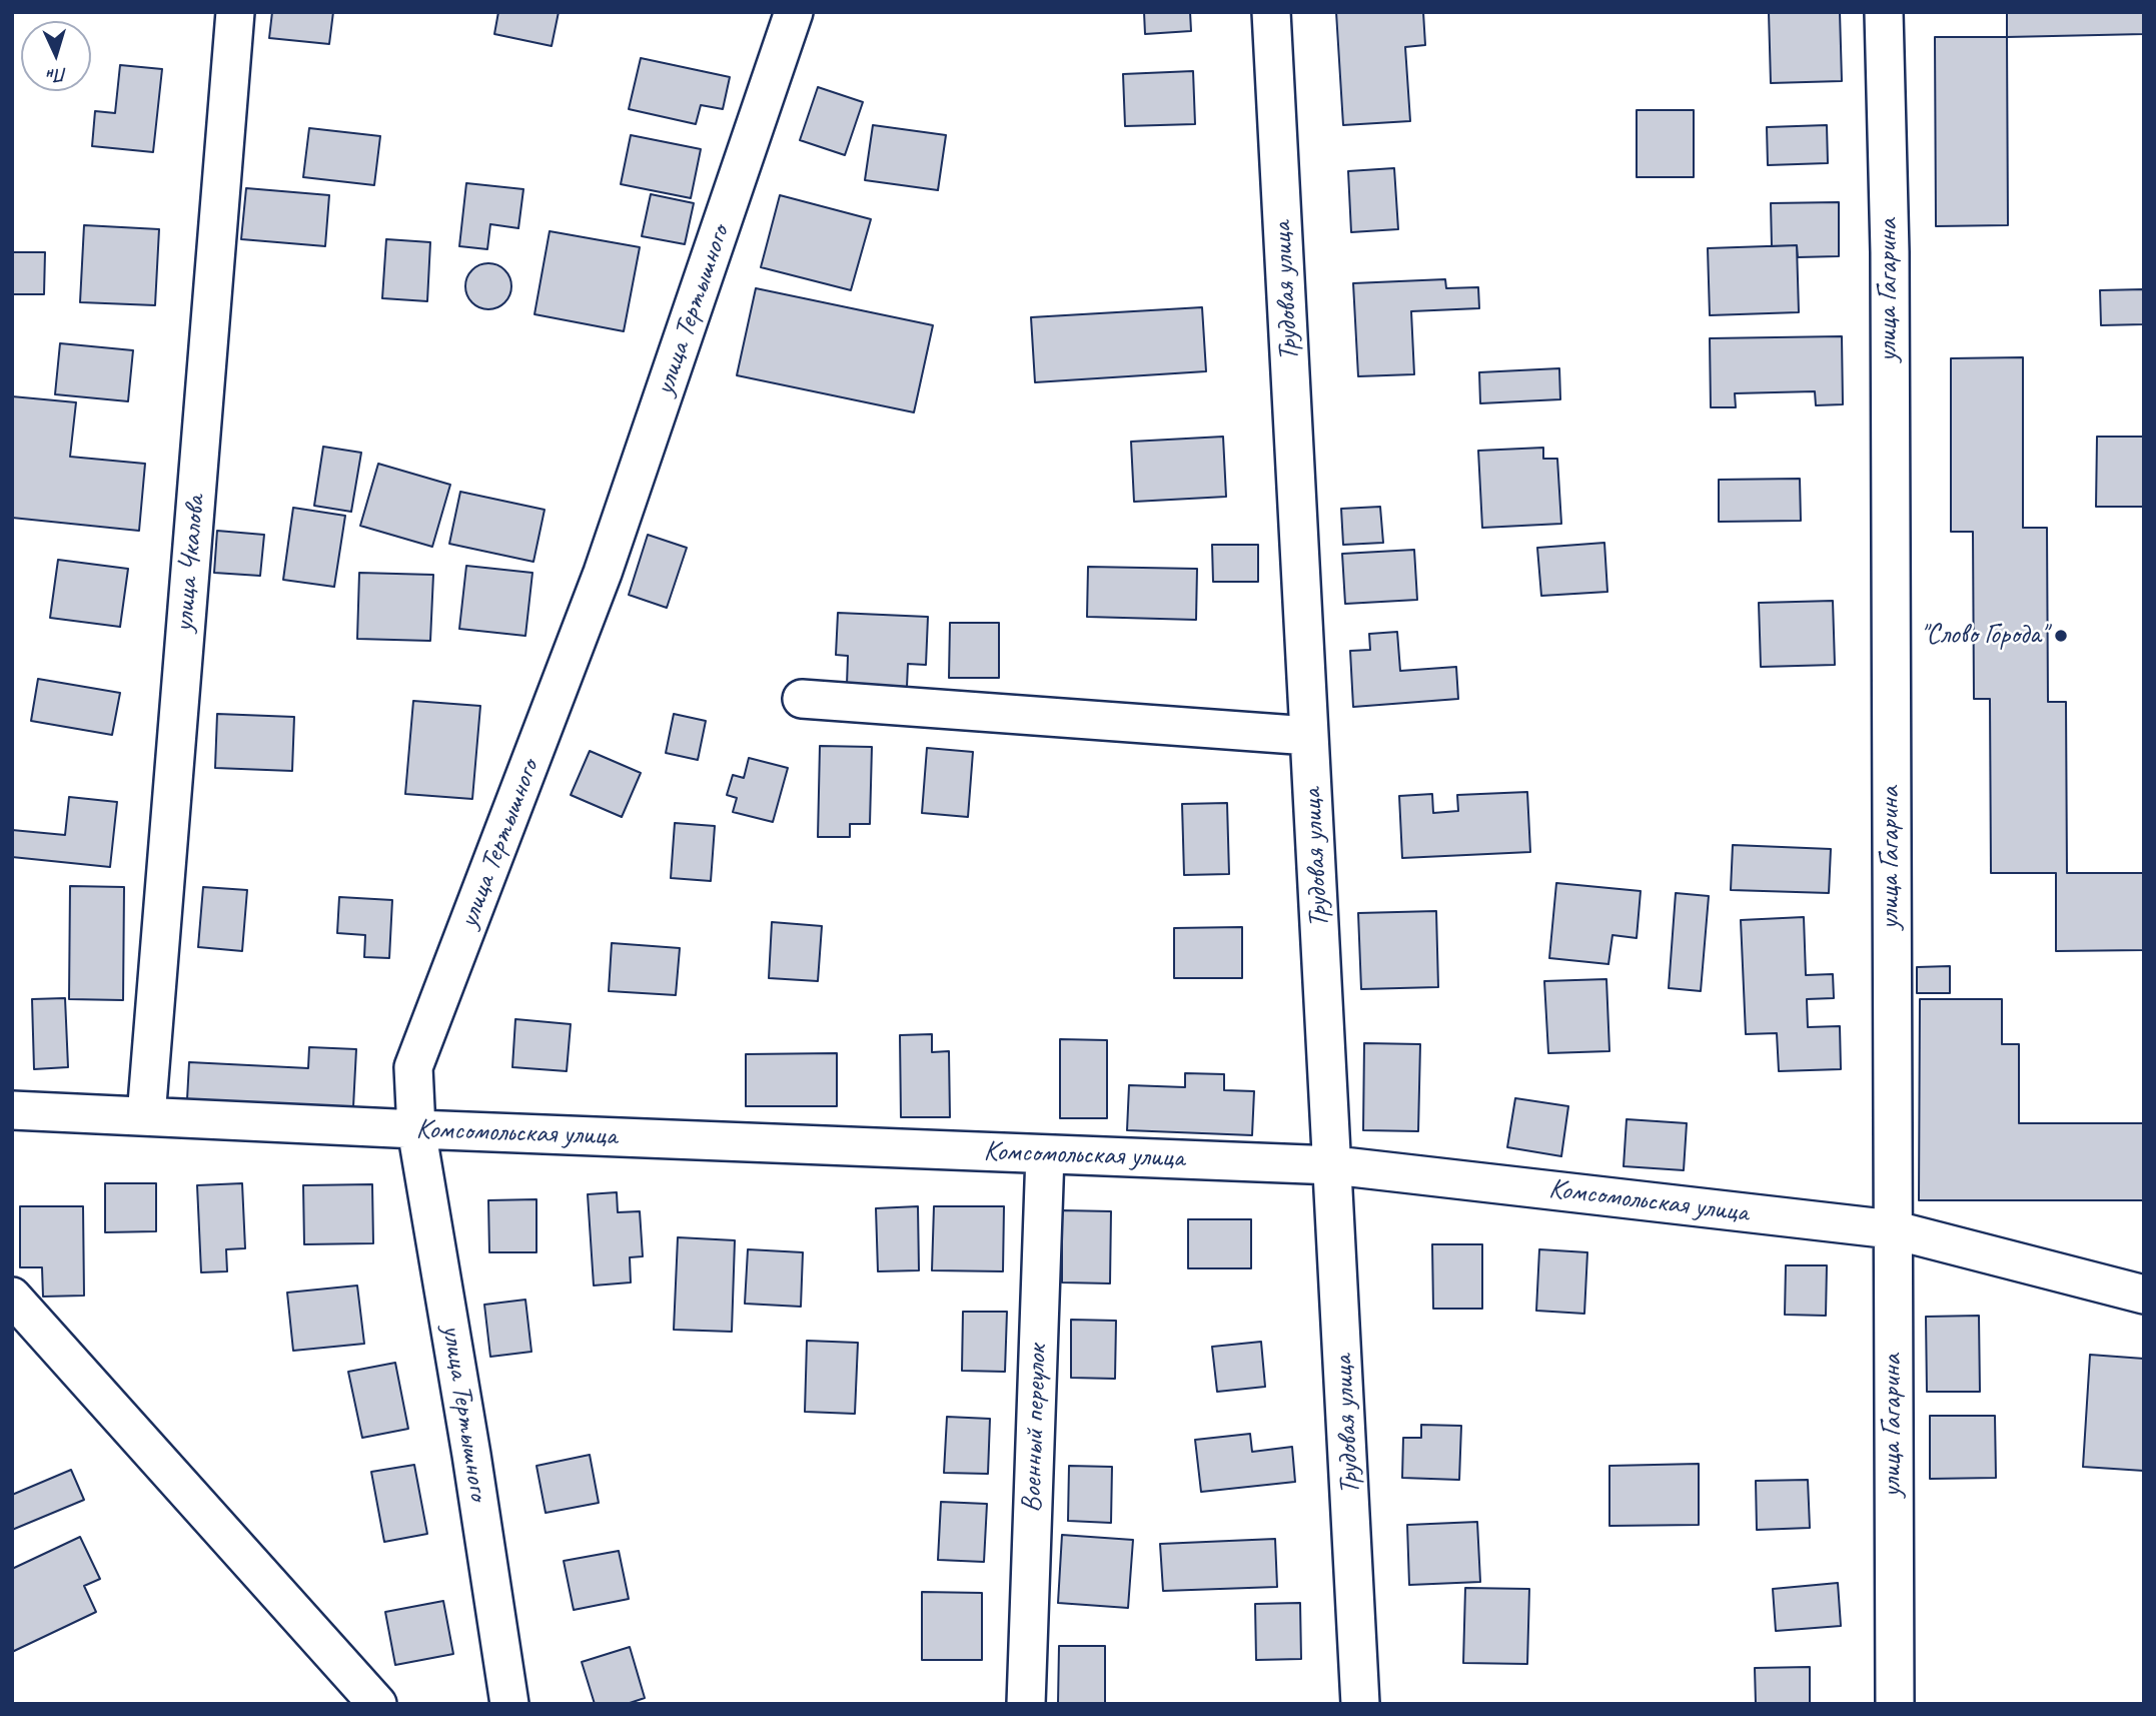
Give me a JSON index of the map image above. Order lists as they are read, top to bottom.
{
  "streets": {
    "street": [
      "улица Гагарина",
      "Трудовая улица",
      "улица Тертышного",
      "улица Чкалова",
      "Комсомольская улица",
      "Военный переулок"
    ]
  },
  "crossings": [
    ["улица Гагарина", "Комсомольская улица"],
    ["Трудовая улица", "Комсомольская улица"],
    ["улица Тертышного", "Комсомольская улица"],
    ["улица Чкалова", "Комсомольская улица"],
    ["Комсомольская улица", "Военный переулок"]
  ],
  "places": ["\"Слово Города\""],
  "north": "bottom"
}
